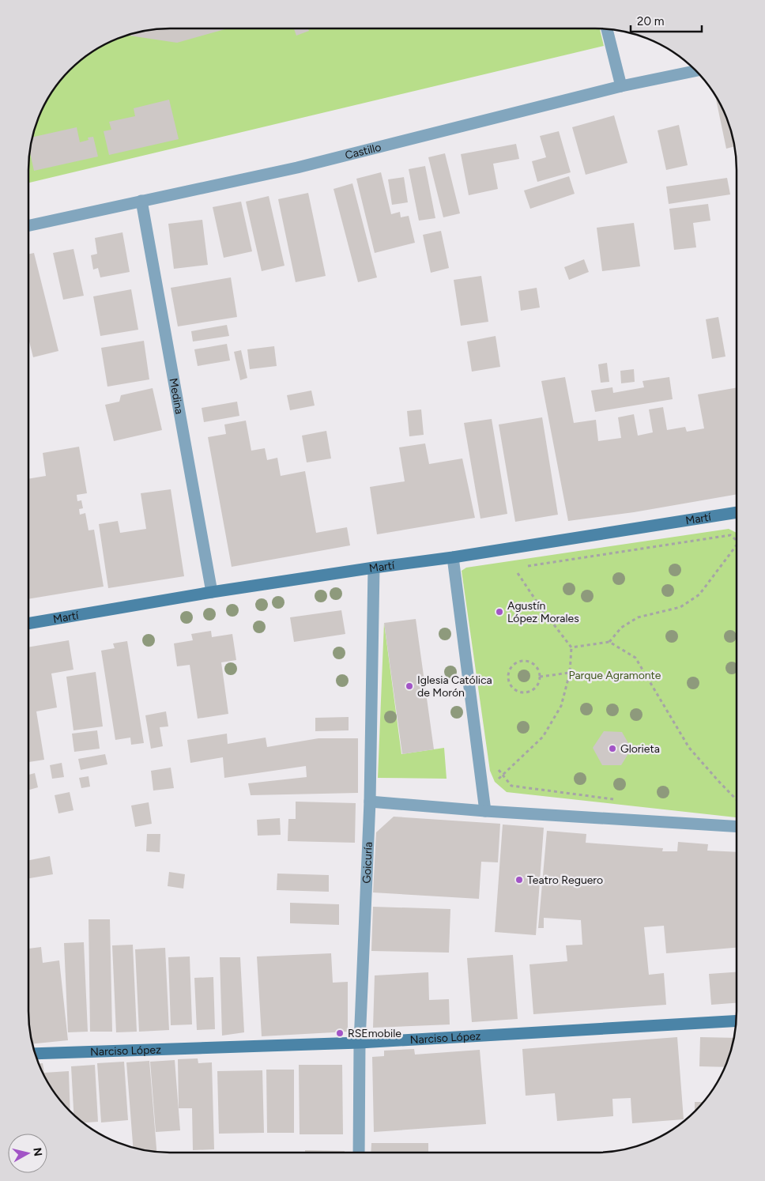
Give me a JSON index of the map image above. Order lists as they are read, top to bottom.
{
  "streets": {
    "main road": ["Martí", "Narciso López"],
    "street": ["Castillo", "Medina", "Goicuría"]
  },
  "crossings": [
    ["Castillo", "Medina"],
    ["Medina", "Martí"],
    ["Martí", "Goicuría"],
    ["Goicuría", "Narciso López"]
  ],
  "parks": ["Parque Agramonte"],
  "places": [
    "Agustín López Morales",
    "Iglesia Católica de Morón",
    "Glorieta",
    "Teatro Reguero",
    "RSEmobile"
  ],
  "scale_bar": "20 m",
  "north": "right"
}
